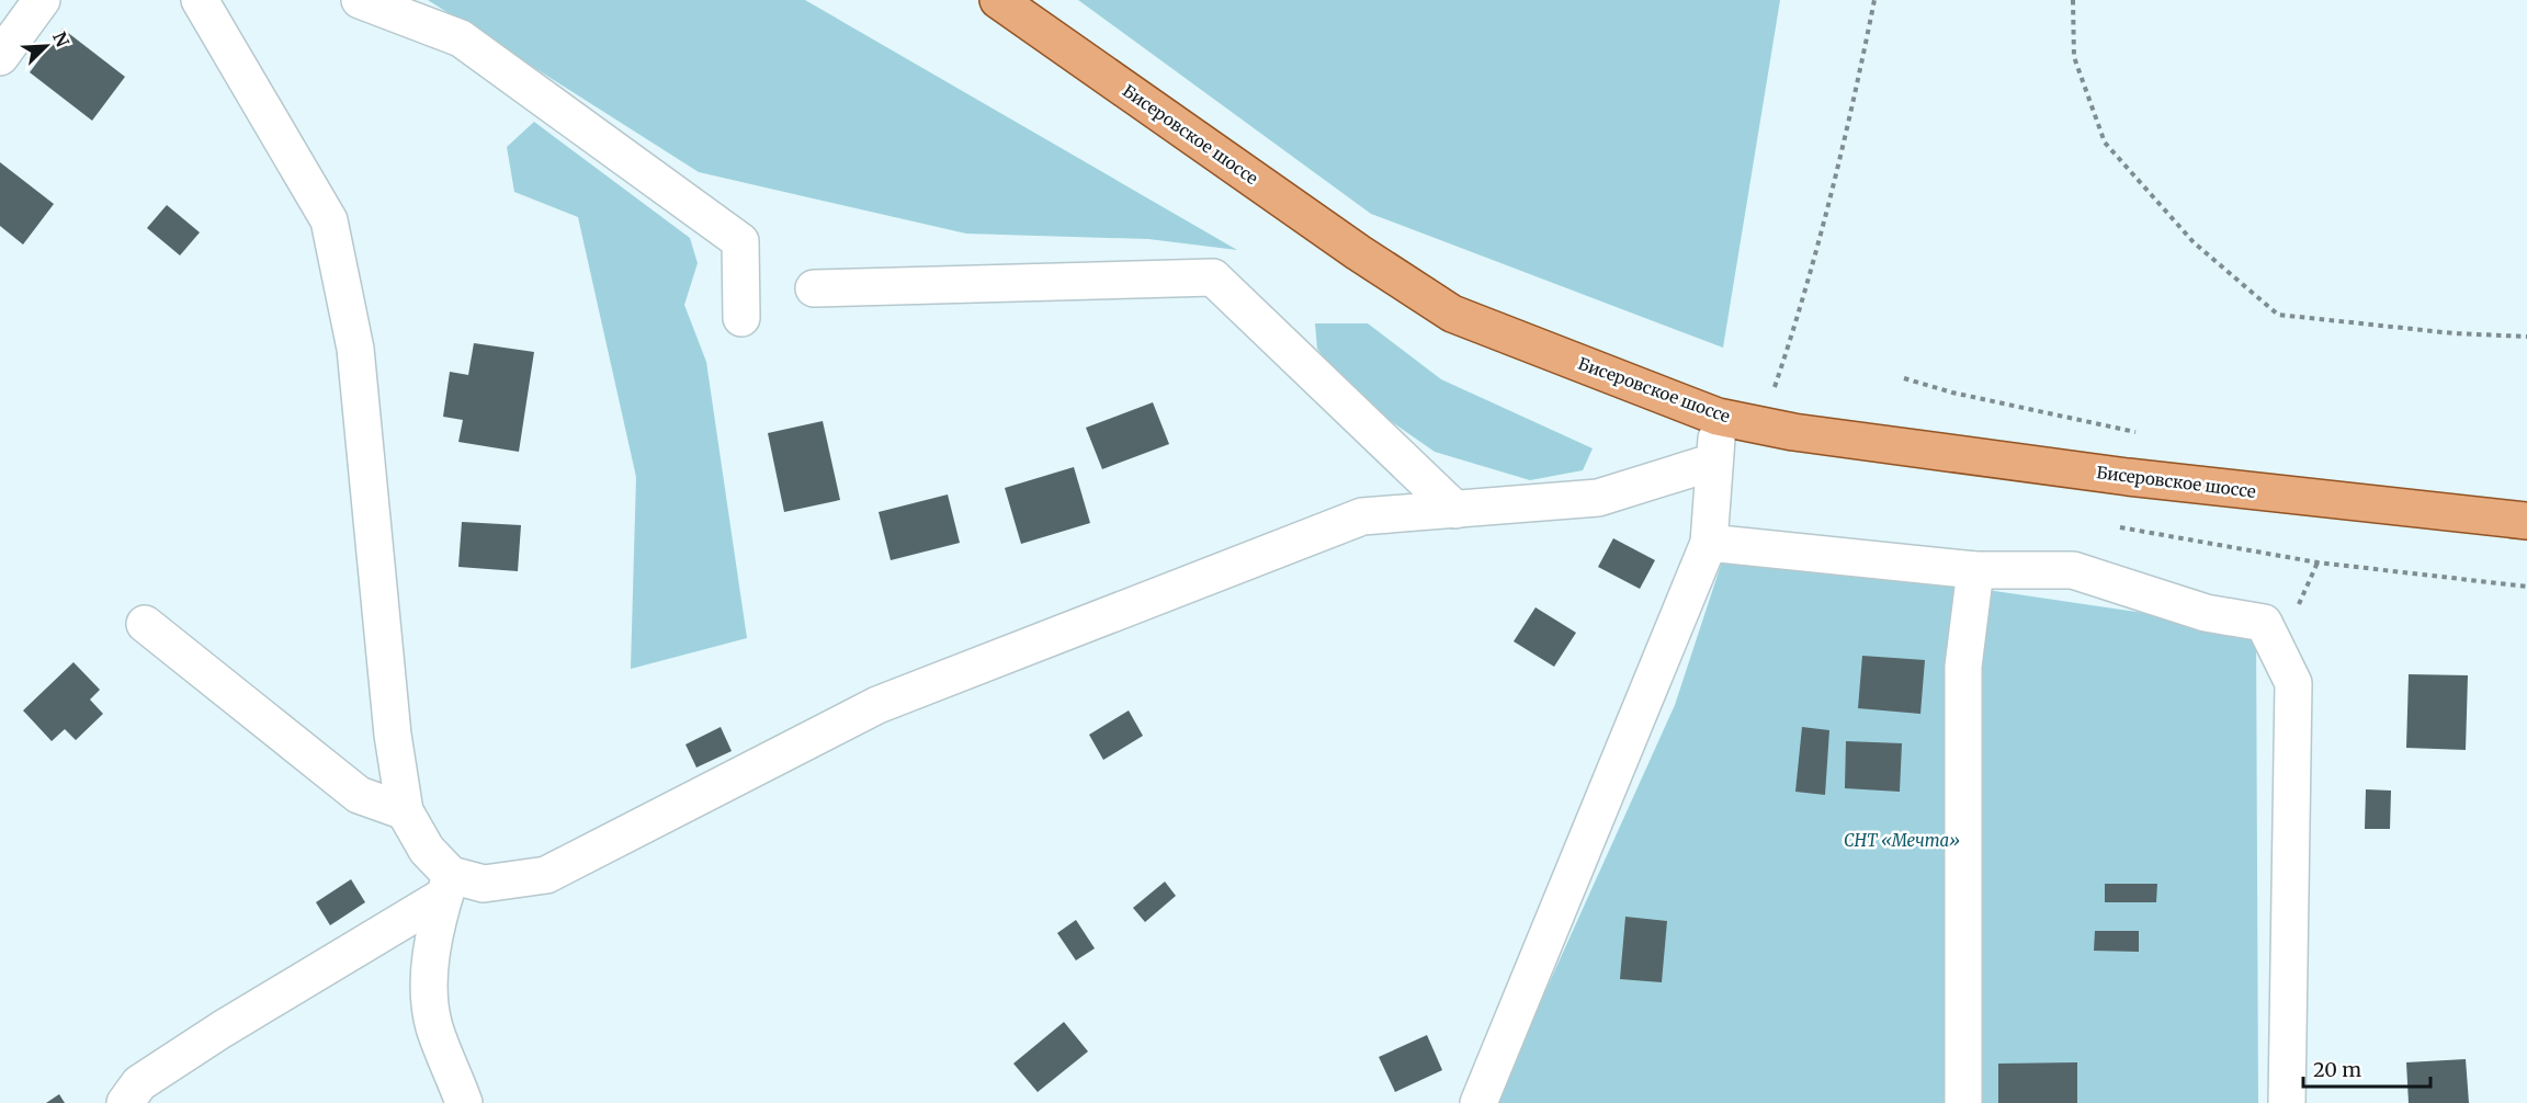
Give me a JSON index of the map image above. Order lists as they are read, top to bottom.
{
  "streets": {
    "main road": ["Бисеровское шоссе"]
  },
  "parks": ["СНТ «Мечта»"],
  "scale_bar": "20 m",
  "north": "top right"
}
